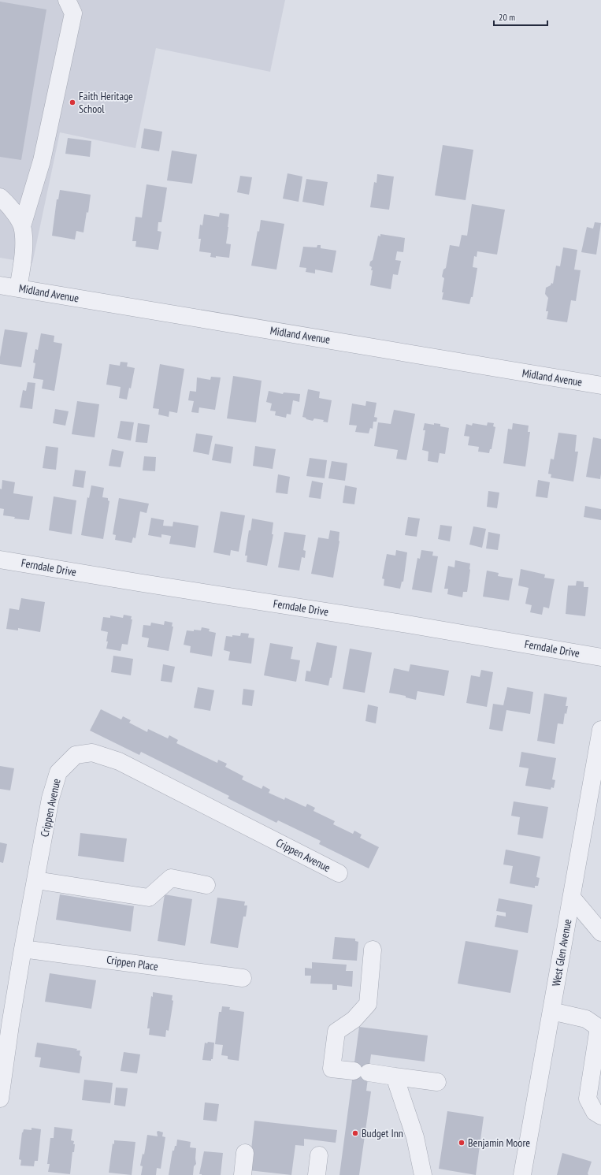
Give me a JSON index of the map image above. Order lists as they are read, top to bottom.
{
  "streets": {
    "street": [
      "Midland Avenue",
      "Ferndale Drive",
      "Crippen Avenue",
      "West Glen Avenue",
      "Crippen Place"
    ]
  },
  "crossings": [
    ["Crippen Avenue", "Crippen Place"]
  ],
  "places": ["Faith Heritage School", "Budget Inn", "Benjamin Moore"],
  "scale_bar": "20 m"
}
